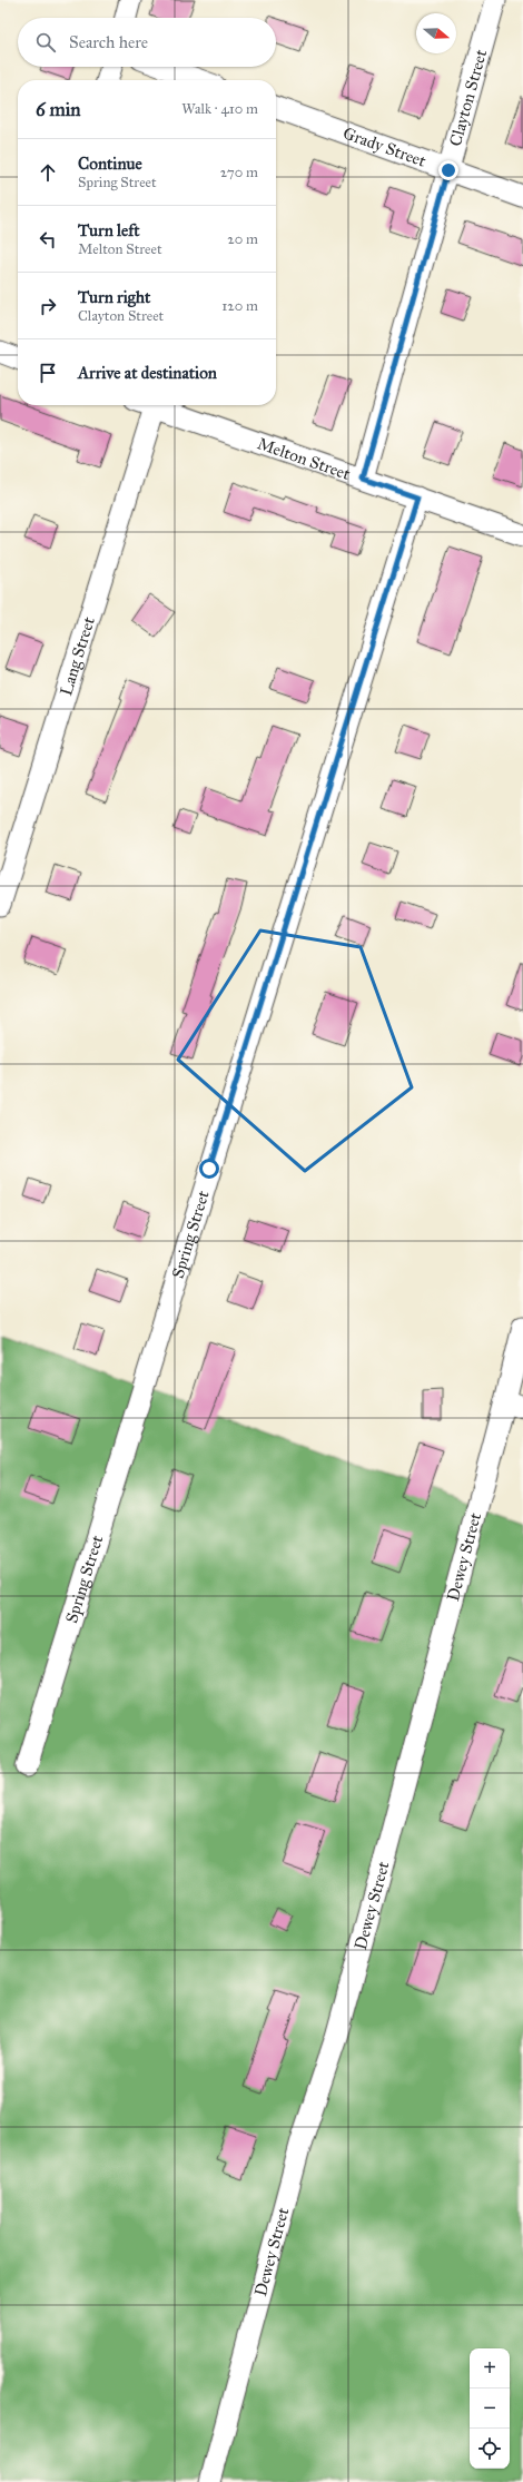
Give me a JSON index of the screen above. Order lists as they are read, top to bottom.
{
  "streets": {
    "street": [
      "Clayton Street",
      "Grady Street",
      "Melton Street",
      "Lang Street",
      "Spring Street",
      "Dewey Street"
    ]
  },
  "crossings": [
    ["Clayton Street", "Grady Street"],
    ["Clayton Street", "Melton Street"],
    ["Melton Street", "Lang Street"],
    ["Melton Street", "Spring Street"]
  ],
  "north": "right",
  "page": {
    "search": "Search here",
    "heading": ["6 min", "Walk · 410 m"],
    "list": [
      ["Continue", "Spring Street", "270 m"],
      ["Turn left", "Melton Street", "20 m"],
      ["Turn right", "Clayton Street", "120 m"],
      "Arrive at destination"
    ],
    "map_buttons": ["+", "−"]
  }
}
